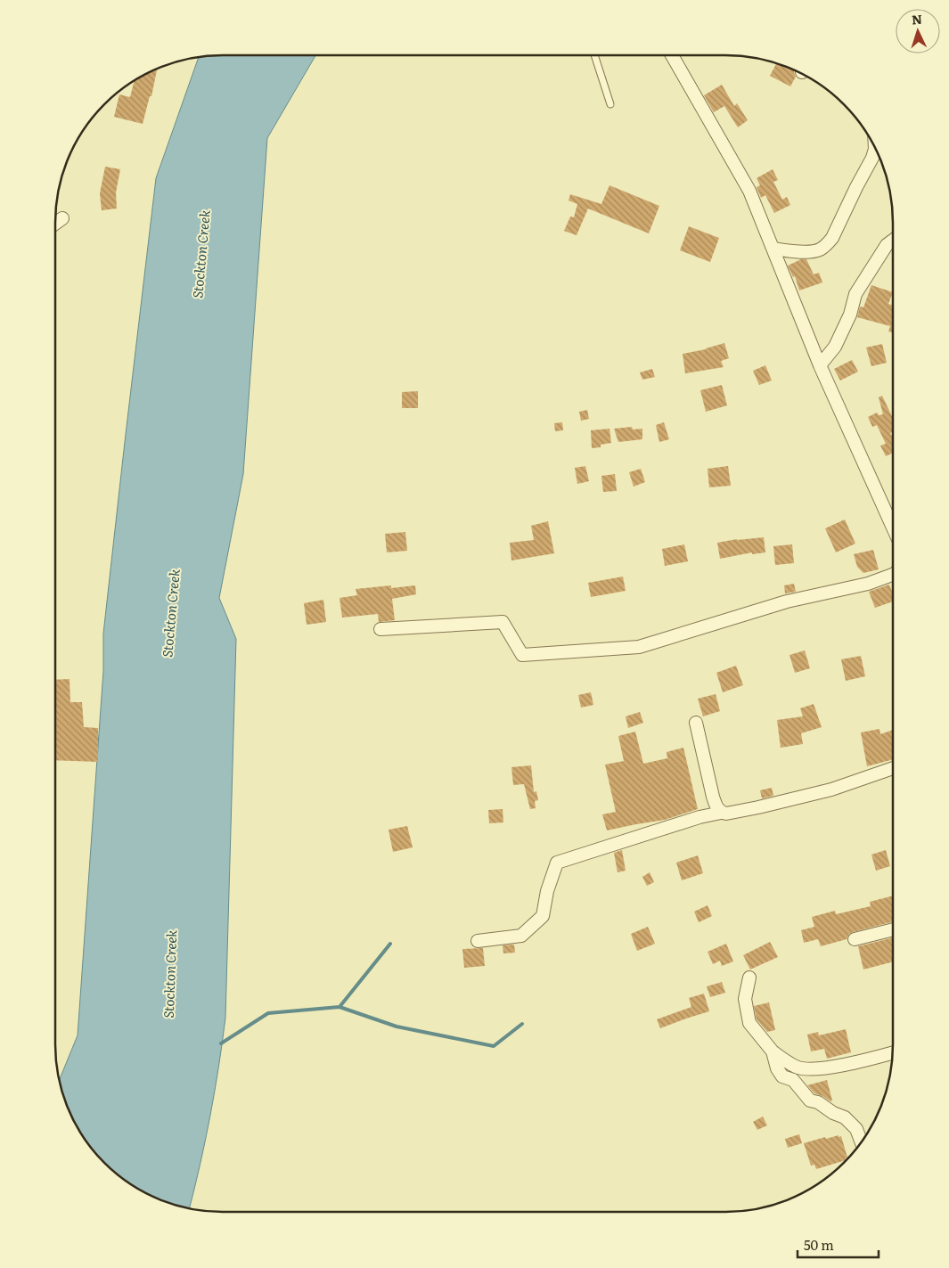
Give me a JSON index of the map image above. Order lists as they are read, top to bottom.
{
  "water": ["Stockton Creek"],
  "scale_bar": "50 m",
  "north": "top"
}
